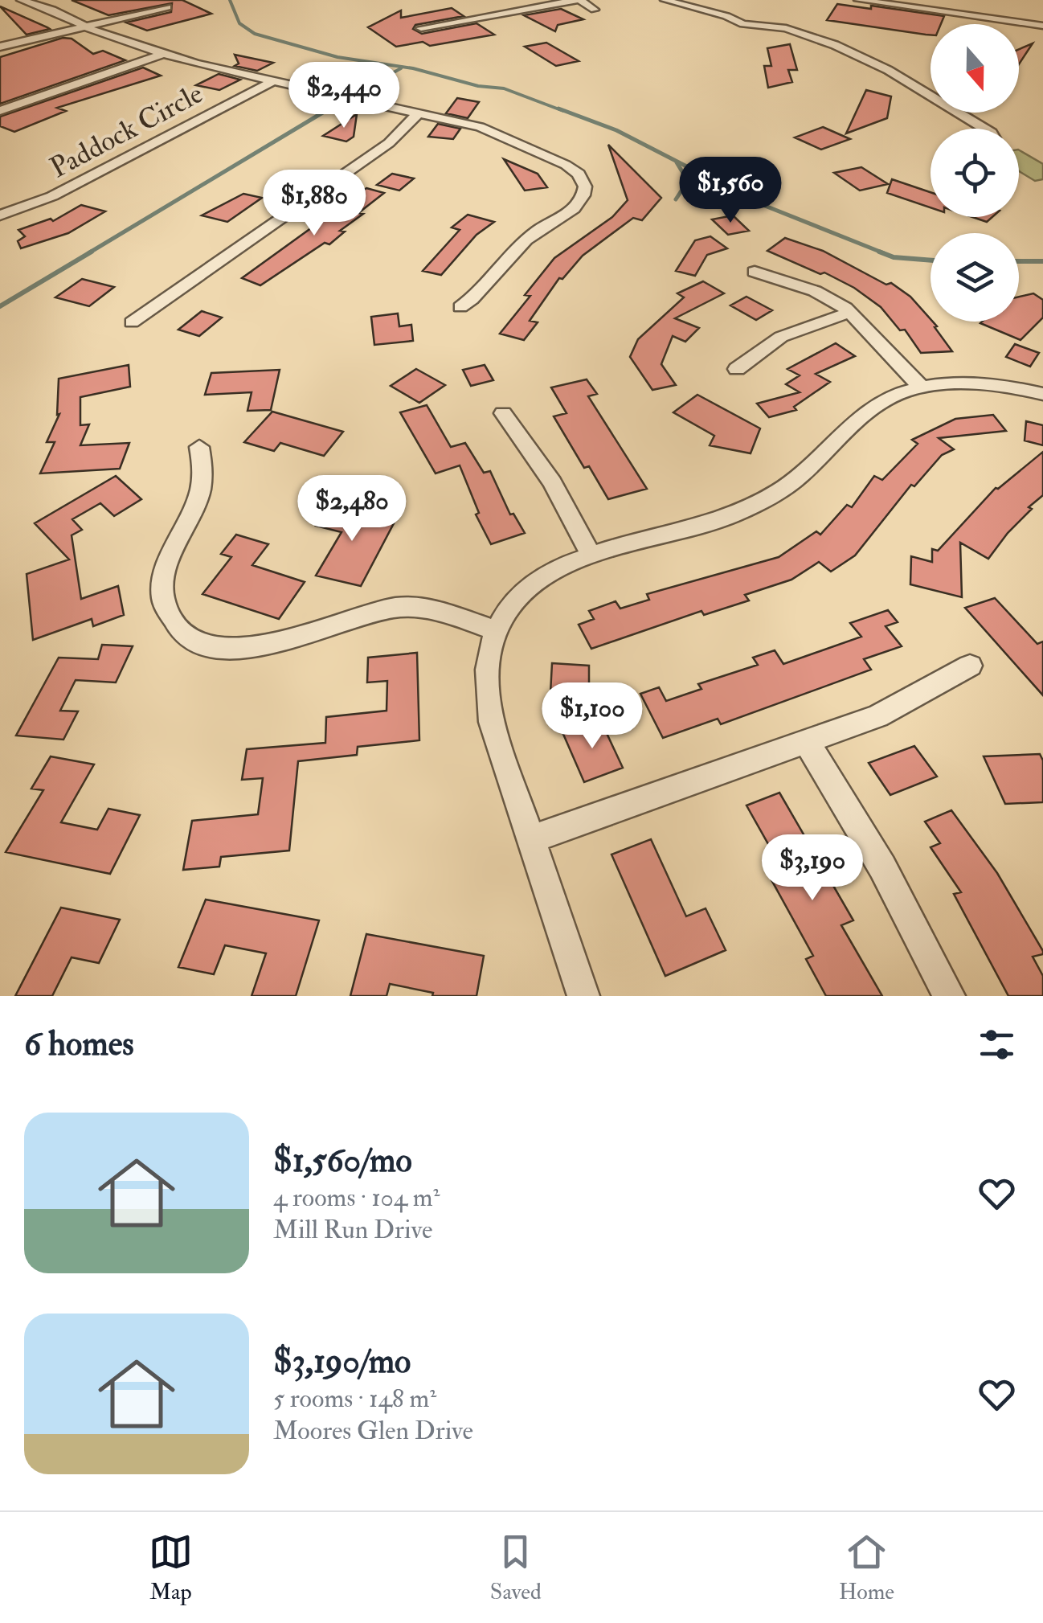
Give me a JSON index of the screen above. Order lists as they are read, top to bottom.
{
  "streets": {
    "street": ["Paddock Circle"]
  },
  "north": "bottom",
  "page": {
    "price": [
      "$2,440",
      "$1,560",
      "$1,880",
      "$2,480",
      "$1,100",
      "$3,190"
    ],
    "heading": "6 homes",
    "list": [
      {
        "name": "$1,560/mo",
        "note": "4 rooms · 104 m² · Mill Run Drive"
      },
      {
        "name": "$3,190/mo",
        "note": "5 rooms · 148 m² · Moores Glen Drive"
      }
    ],
    "tabs": ["Map", "Saved", "Home"]
  }
}
